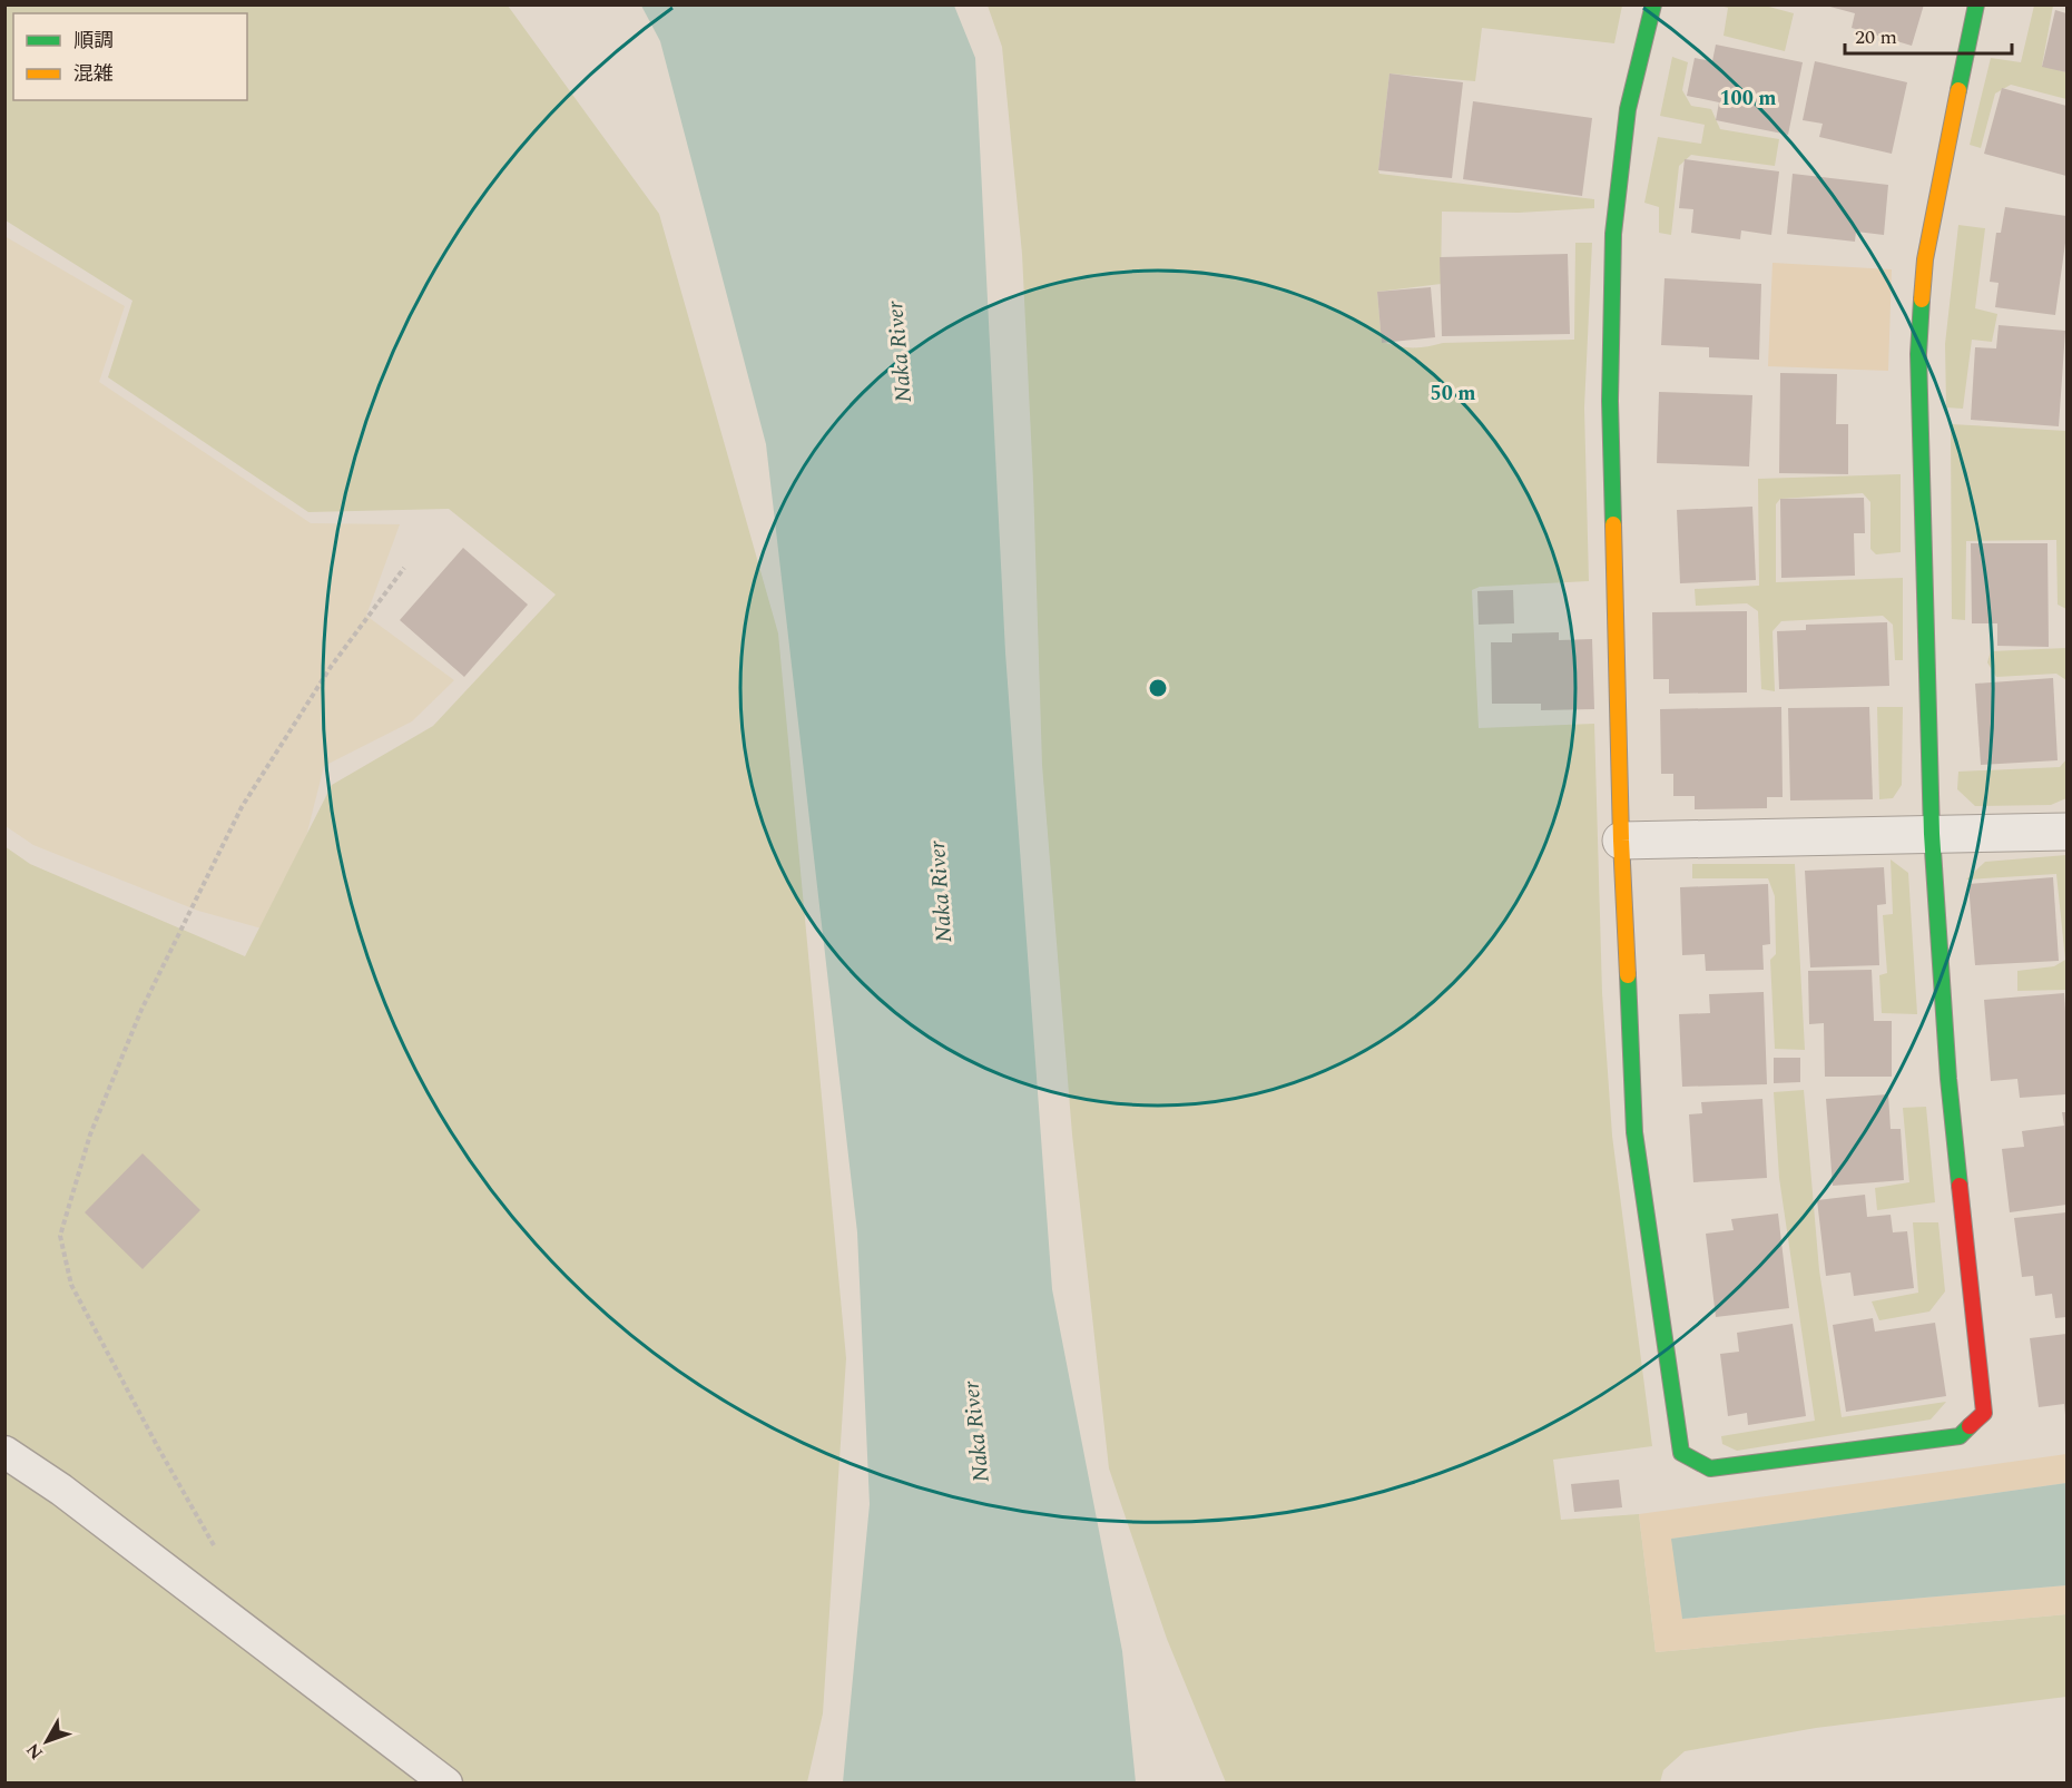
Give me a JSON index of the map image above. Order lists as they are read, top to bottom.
{
  "water": ["Naka River"],
  "legend": ["順調", "混雑"],
  "scale_bar": "20 m",
  "north": "bottom left",
  "rings": ["100 m", "50 m"]
}
